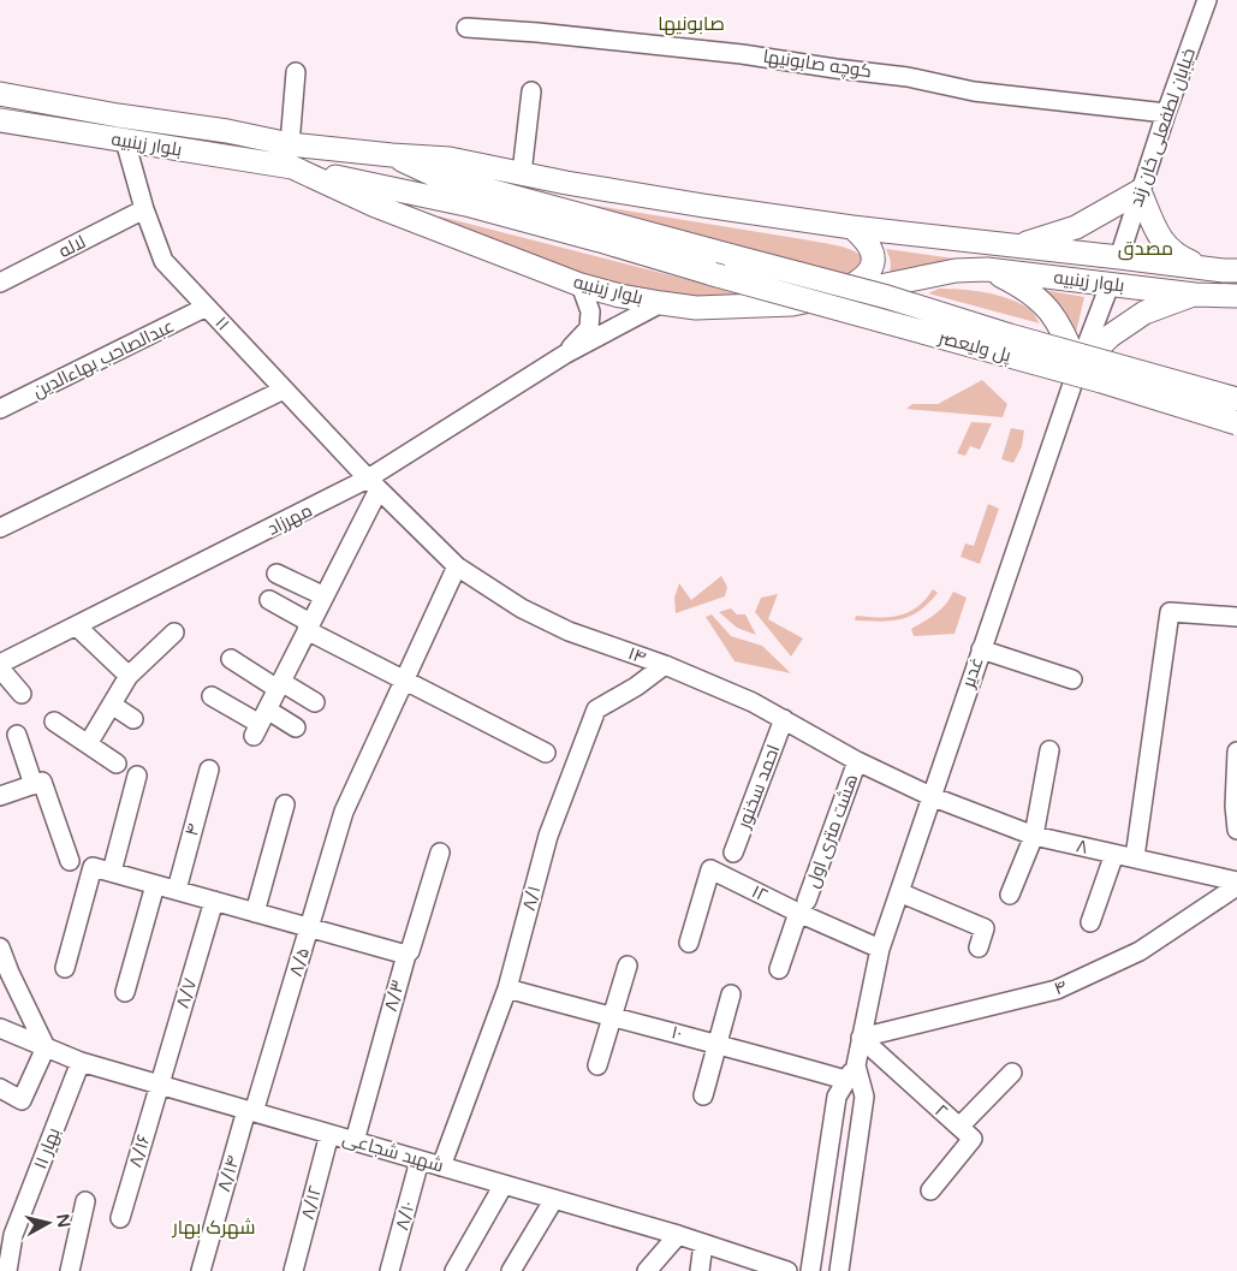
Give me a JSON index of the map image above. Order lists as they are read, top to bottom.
{
  "streets": {
    "main road": ["بلوار زینبیه", "پل ولیعصر"],
    "street": [
      "کوچه صابونیها",
      "خیابان لطفعلی خان زند",
      "لاله",
      "۱۱",
      "عبدالصاحب بهاءالدین",
      "مهرزاد",
      "۱۴",
      "غدیر",
      "احمد سخنور",
      "۴",
      "هشت متری اول",
      "۸",
      "۱۲",
      "۸/۱",
      "۸/۵",
      "۸/۷",
      "۸/۳",
      "۱۰",
      "۲",
      "بهار ۱۱",
      "۸/۱۶",
      "شهید شجاعی",
      "۸/۱۴",
      "۸/۱۲",
      "۸/۱۰"
    ]
  },
  "crossings": [
    ["کوچه صابونیها", "خیابان لطفعلی خان زند"],
    ["خیابان لطفعلی خان زند", "بلوار زینبیه"],
    ["بلوار زینبیه", "۱۱"],
    ["بلوار زینبیه", "پل ولیعصر"],
    ["بلوار زینبیه", "غدیر"],
    ["لاله", "۱۱"],
    ["۱۱", "عبدالصاحب بهاءالدین"],
    ["۱۱", "مهرزاد"],
    ["۱۱", "۱۴"],
    ["مهرزاد", "۱۴"],
    ["۱۴", "غدیر"],
    ["۱۴", "احمد سخنور"],
    ["۱۴", "هشت متری اول"],
    ["۱۴", "۸"],
    ["۱۴", "۸/۱"],
    ["۱۴", "۸/۵"],
    ["غدیر", "۴"],
    ["غدیر", "۸"],
    ["غدیر", "۱۲"],
    ["غدیر", "۱۰"],
    ["غدیر", "۲"],
    ["۴", "۸"],
    ["۴", "۲"],
    ["هشت متری اول", "۱۲"],
    ["۸/۱", "۱۰"],
    ["۸/۱", "شهید شجاعی"],
    ["۸/۵", "شهید شجاعی"],
    ["۸/۵", "۸/۱۴"],
    ["۸/۷", "۸/۱۶"],
    ["۸/۷", "شهید شجاعی"],
    ["۸/۳", "شهید شجاعی"],
    ["بهار ۱۱", "شهید شجاعی"],
    ["۸/۱۶", "شهید شجاعی"],
    ["شهید شجاعی", "۸/۱۴"],
    ["شهید شجاعی", "۸/۱۲"],
    ["شهید شجاعی", "۸/۱۰"]
  ],
  "districts": ["صابونیها", "مصدق", "شهرک بهار"],
  "north": "right"
}
